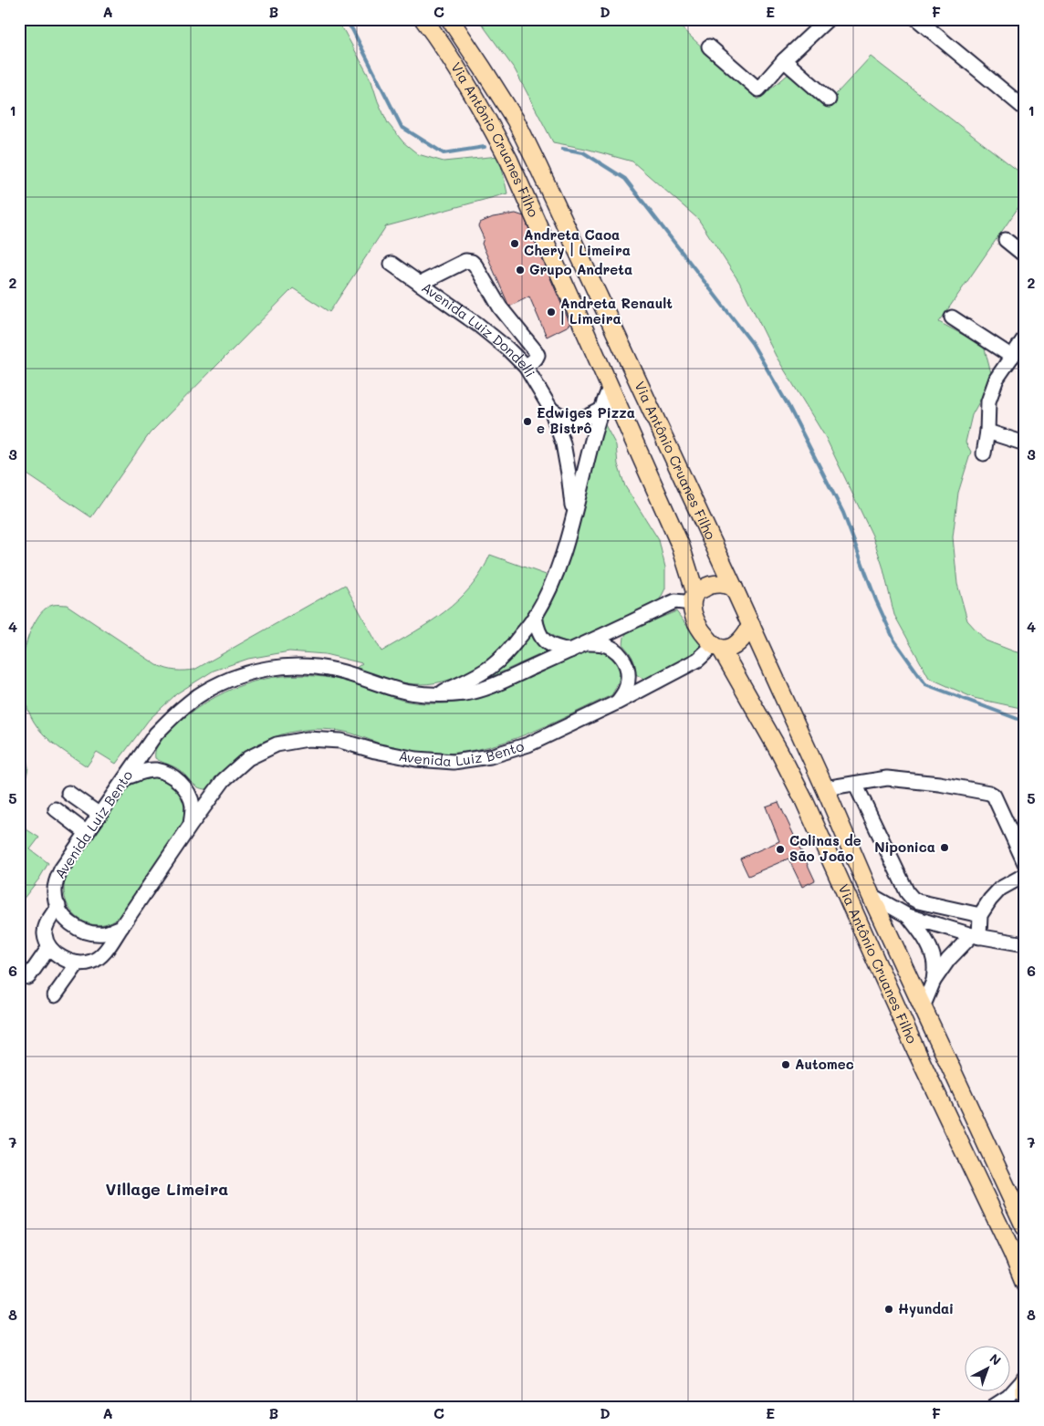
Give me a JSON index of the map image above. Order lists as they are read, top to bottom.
{
  "streets": {
    "main road": ["Via Antônio Cruanes Filho"],
    "street": ["Avenida Luiz Dondelli", "Avenida Luiz Bento"]
  },
  "crossings": [
    ["Via Antônio Cruanes Filho", "Avenida Luiz Dondelli"],
    ["Via Antônio Cruanes Filho", "Avenida Luiz Bento"],
    ["Avenida Luiz Dondelli", "Avenida Luiz Bento"]
  ],
  "districts": ["Village Limeira"],
  "places": [
    "Andreta Caoa Chery | Limeira",
    "Grupo Andreta",
    "Andreta Renault | Limeira",
    "Edwiges Pizza e Bistrô",
    "Niponica",
    "Colinas de São João",
    "Automec",
    "Hyundai"
  ],
  "north": "top right",
  "grid": {
    "columns": [
      "A",
      "B",
      "C",
      "D",
      "E",
      "F"
    ],
    "rows": [
      "1",
      "2",
      "3",
      "4",
      "5",
      "6",
      "7",
      "8"
    ]
  }
}
